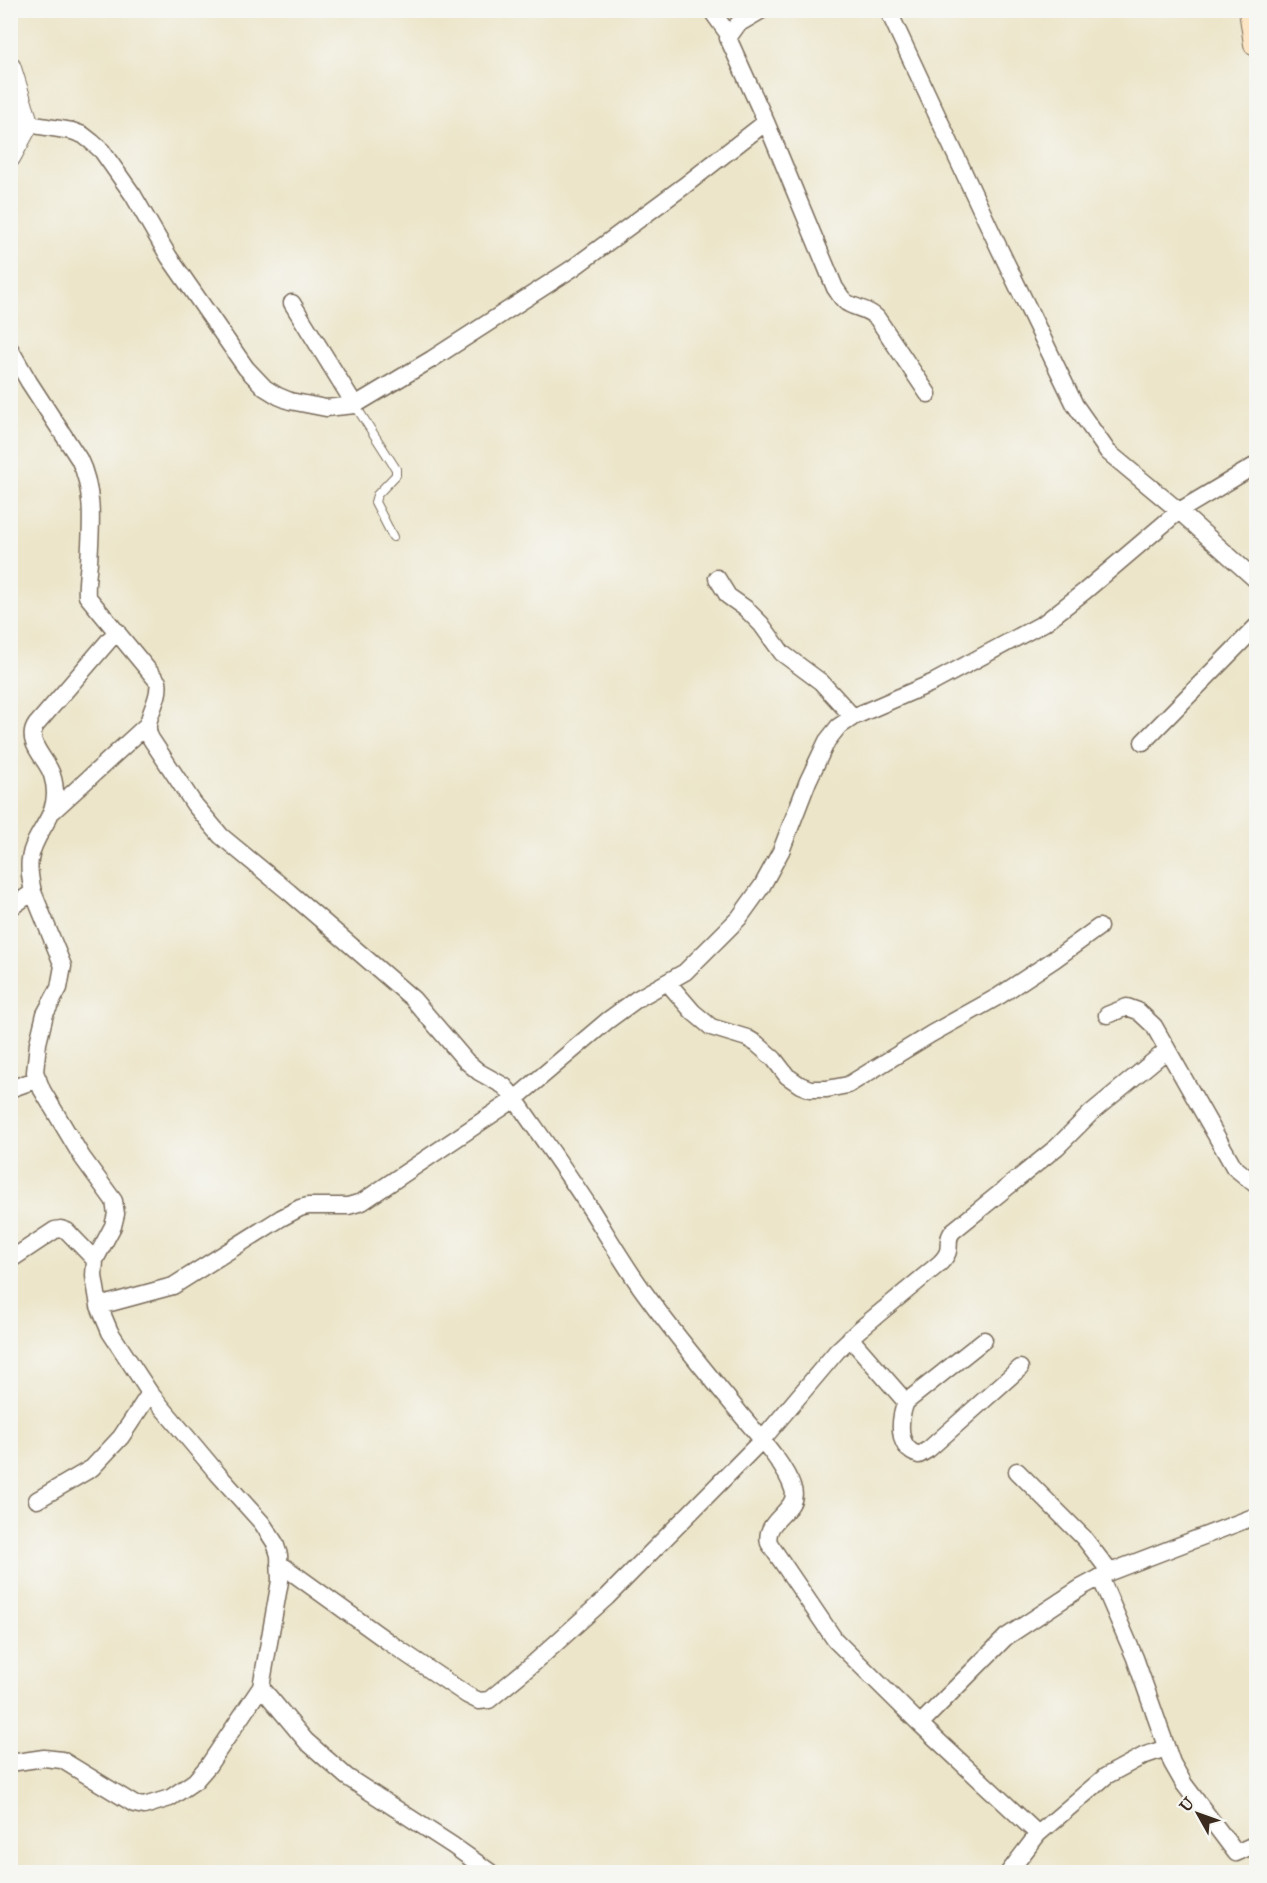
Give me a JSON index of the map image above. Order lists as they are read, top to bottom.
{
  "north": "top left"
}
